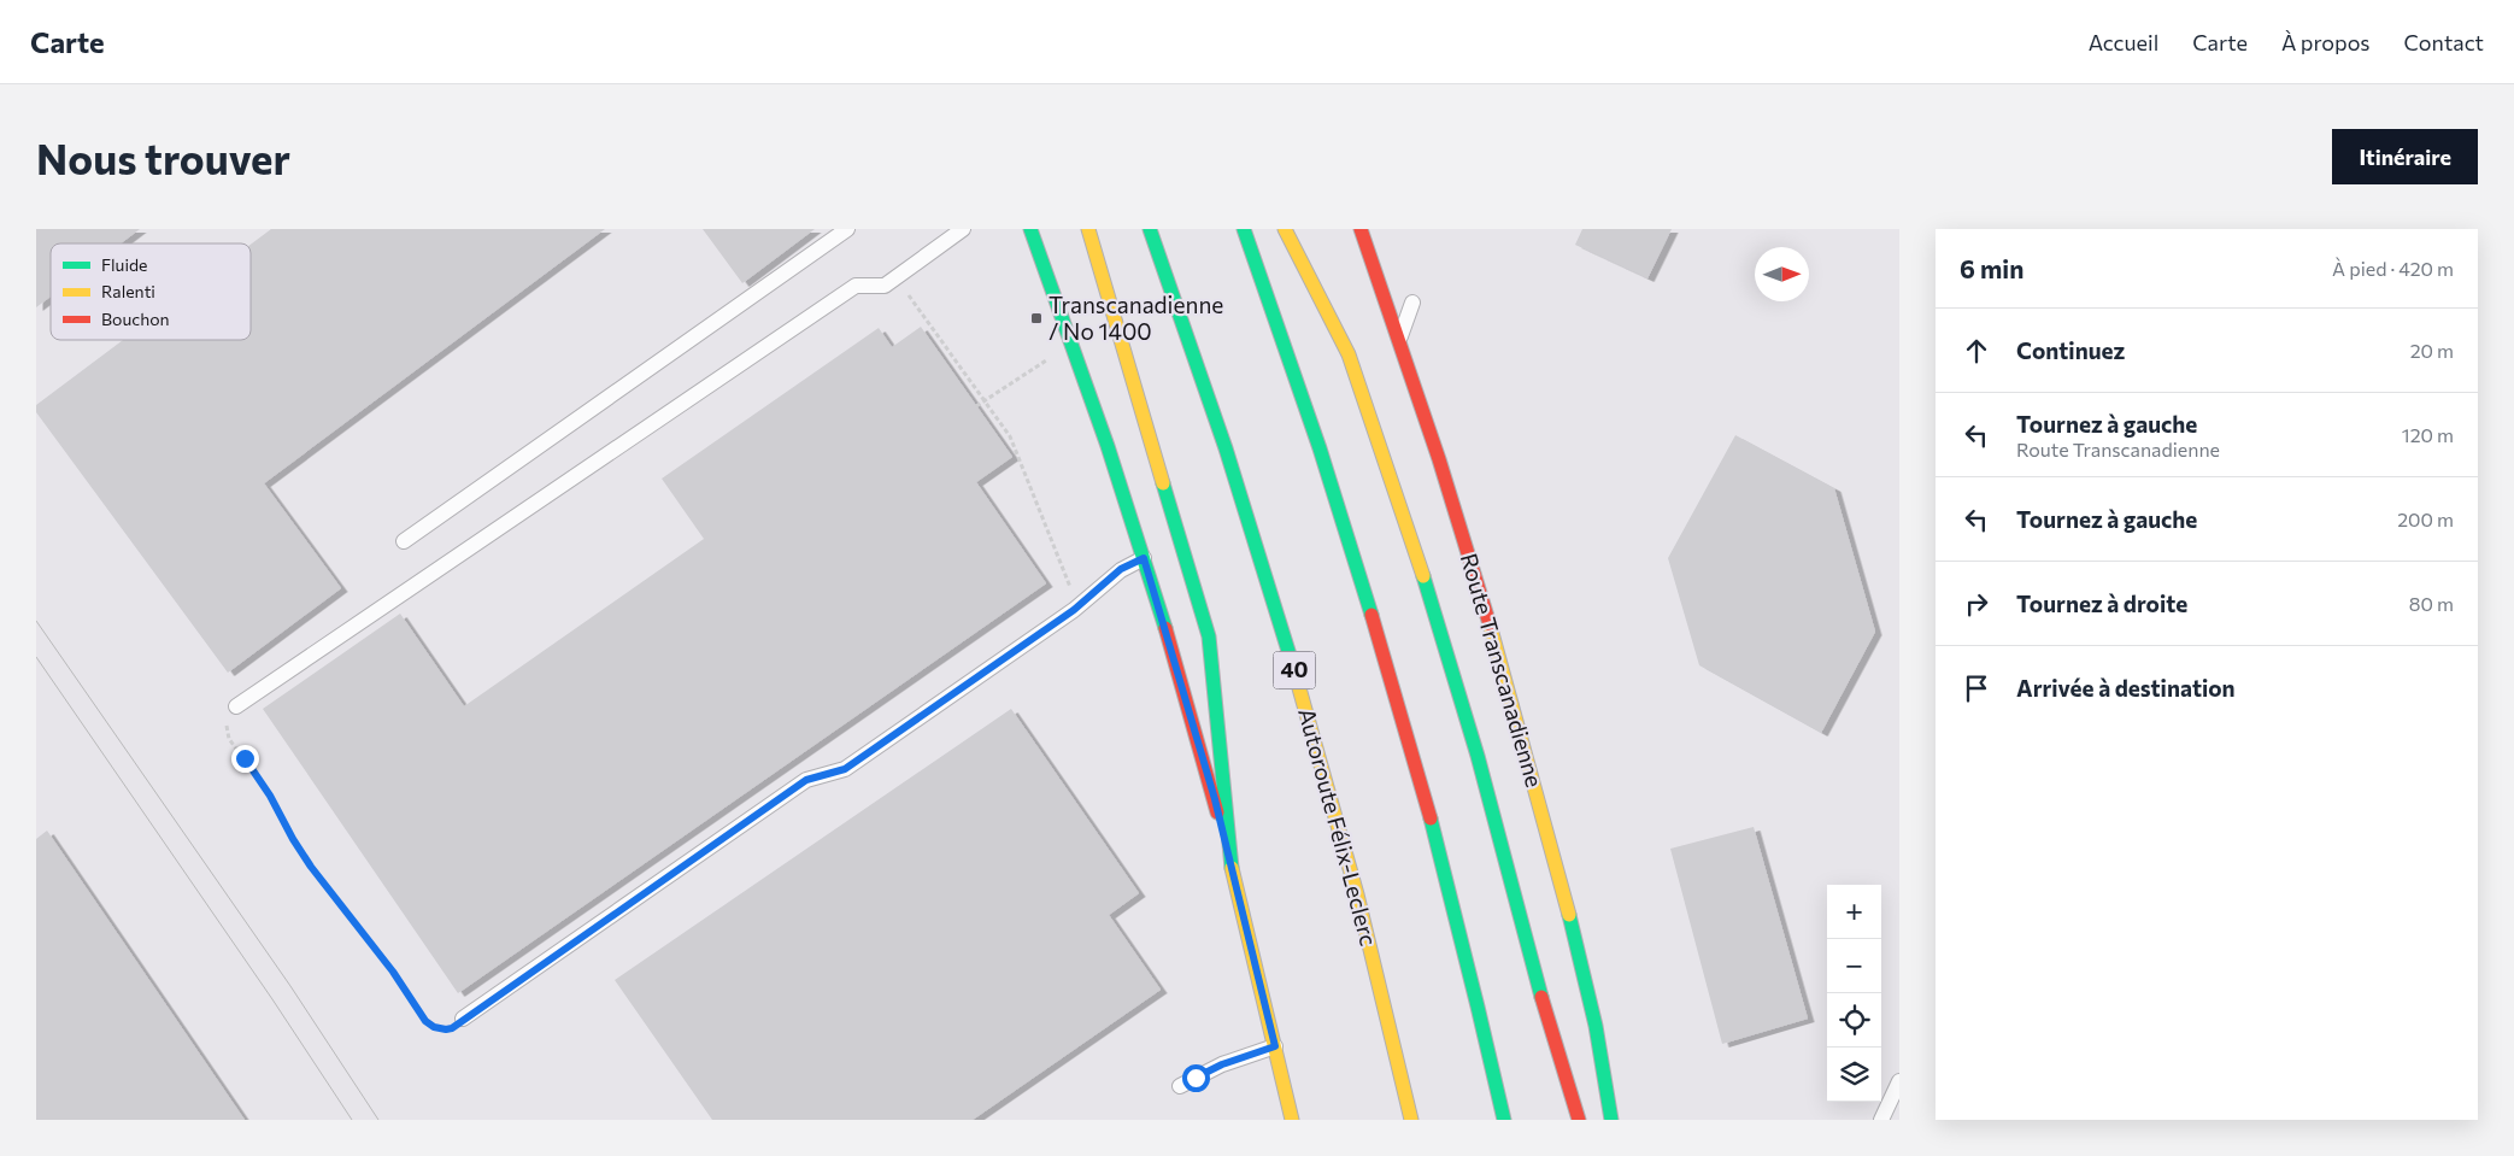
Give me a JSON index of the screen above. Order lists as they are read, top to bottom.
{
  "streets": {
    "main road": ["40", "Route Transcanadienne", "Autoroute Félix-Leclerc"]
  },
  "places": {
    "transit": ["Transcanadienne / No 1400"]
  },
  "legend": ["Fluide", "Ralenti", "Bouchon"],
  "north": "right",
  "page": {
    "header": "Carte",
    "nav": [
      "Accueil",
      "Carte",
      "À propos",
      "Contact"
    ],
    "buttons": "Itinéraire",
    "title": "Nous trouver",
    "heading": ["6 min", "À pied · 420 m"],
    "list": [
      ["Continuez", "20 m"],
      ["Tournez à gauche", "Route Transcanadienne", "120 m"],
      ["Tournez à gauche", "200 m"],
      ["Tournez à droite", "80 m"],
      "Arrivée à destination"
    ],
    "map_buttons": ["+", "−"]
  }
}
